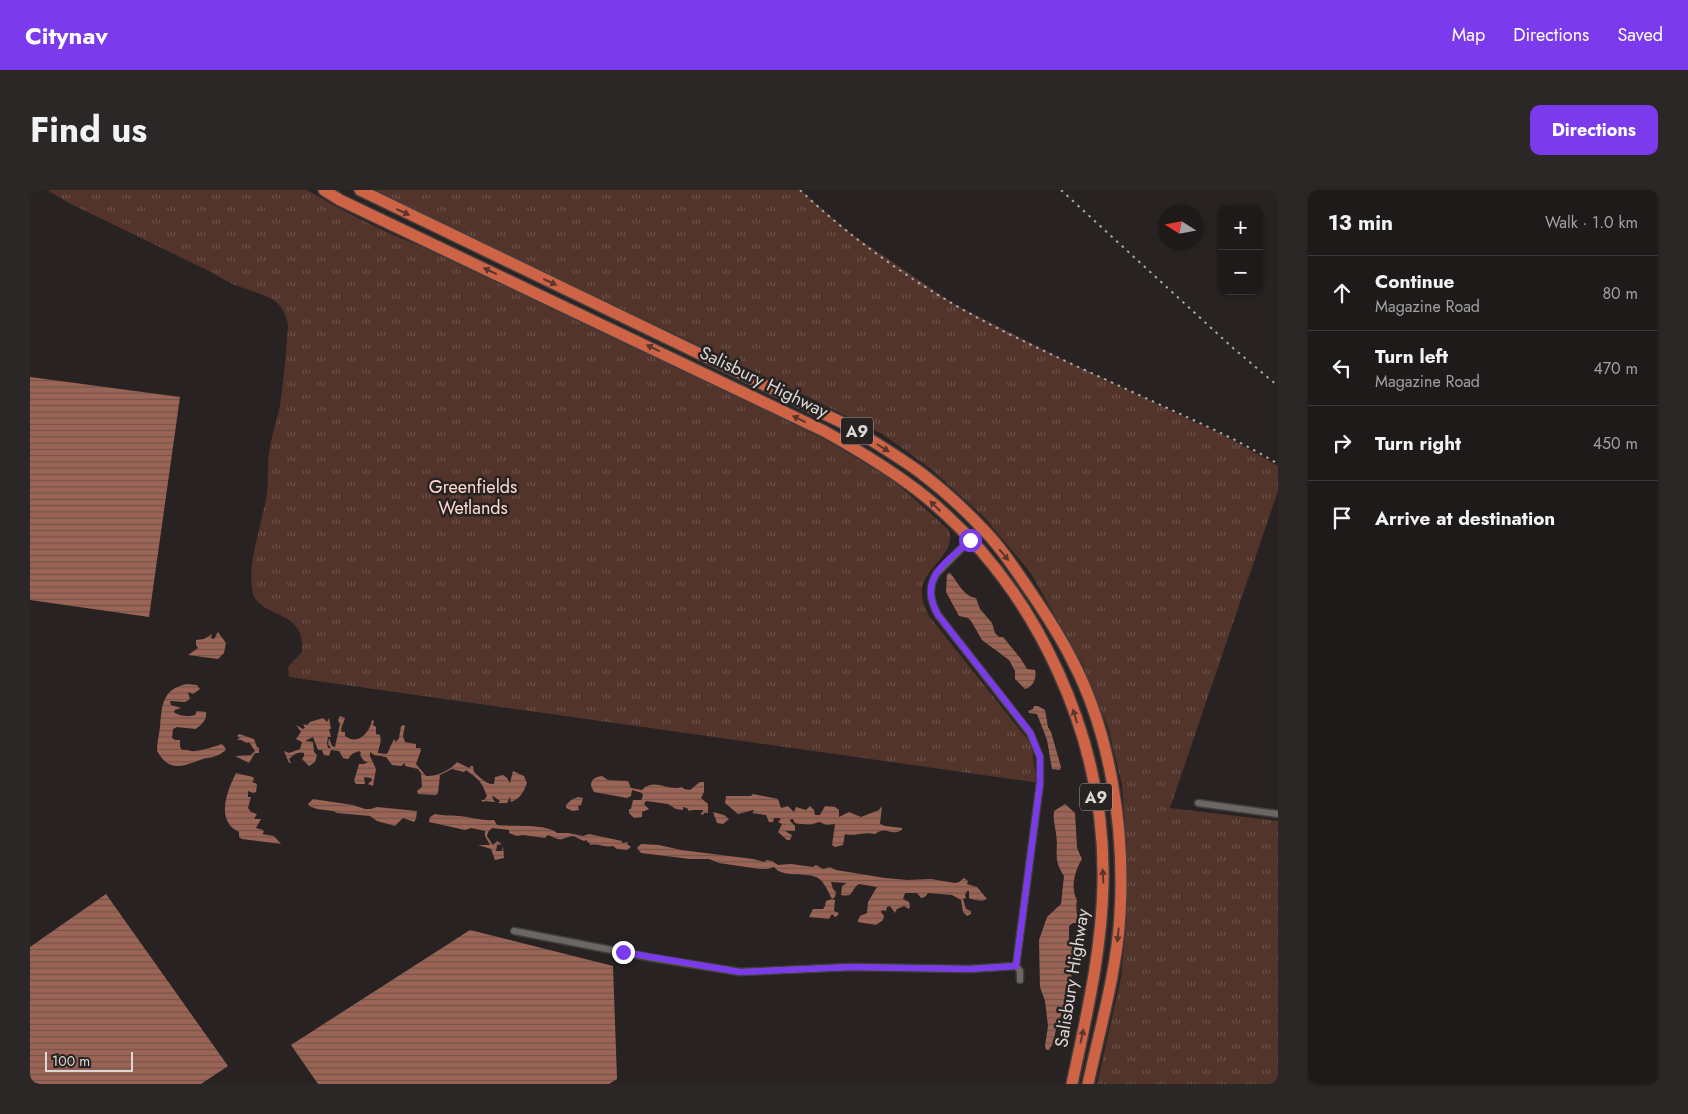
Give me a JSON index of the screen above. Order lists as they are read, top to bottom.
{
  "streets": {
    "highway": ["Salisbury Highway", "A9"]
  },
  "parks": ["Greenfields Wetlands"],
  "scale_bar": "100 m",
  "north": "left",
  "page": {
    "header": "Citynav",
    "nav": ["Map", "Directions", "Saved"],
    "title": "Find us",
    "buttons": "Directions",
    "heading": ["13 min", "Walk · 1.0 km"],
    "map_buttons": ["+", "−"],
    "list": [
      ["Continue", "Magazine Road", "80 m"],
      ["Turn left", "Magazine Road", "470 m"],
      ["Turn right", "450 m"],
      "Arrive at destination"
    ],
    "scale": "100 m"
  }
}
